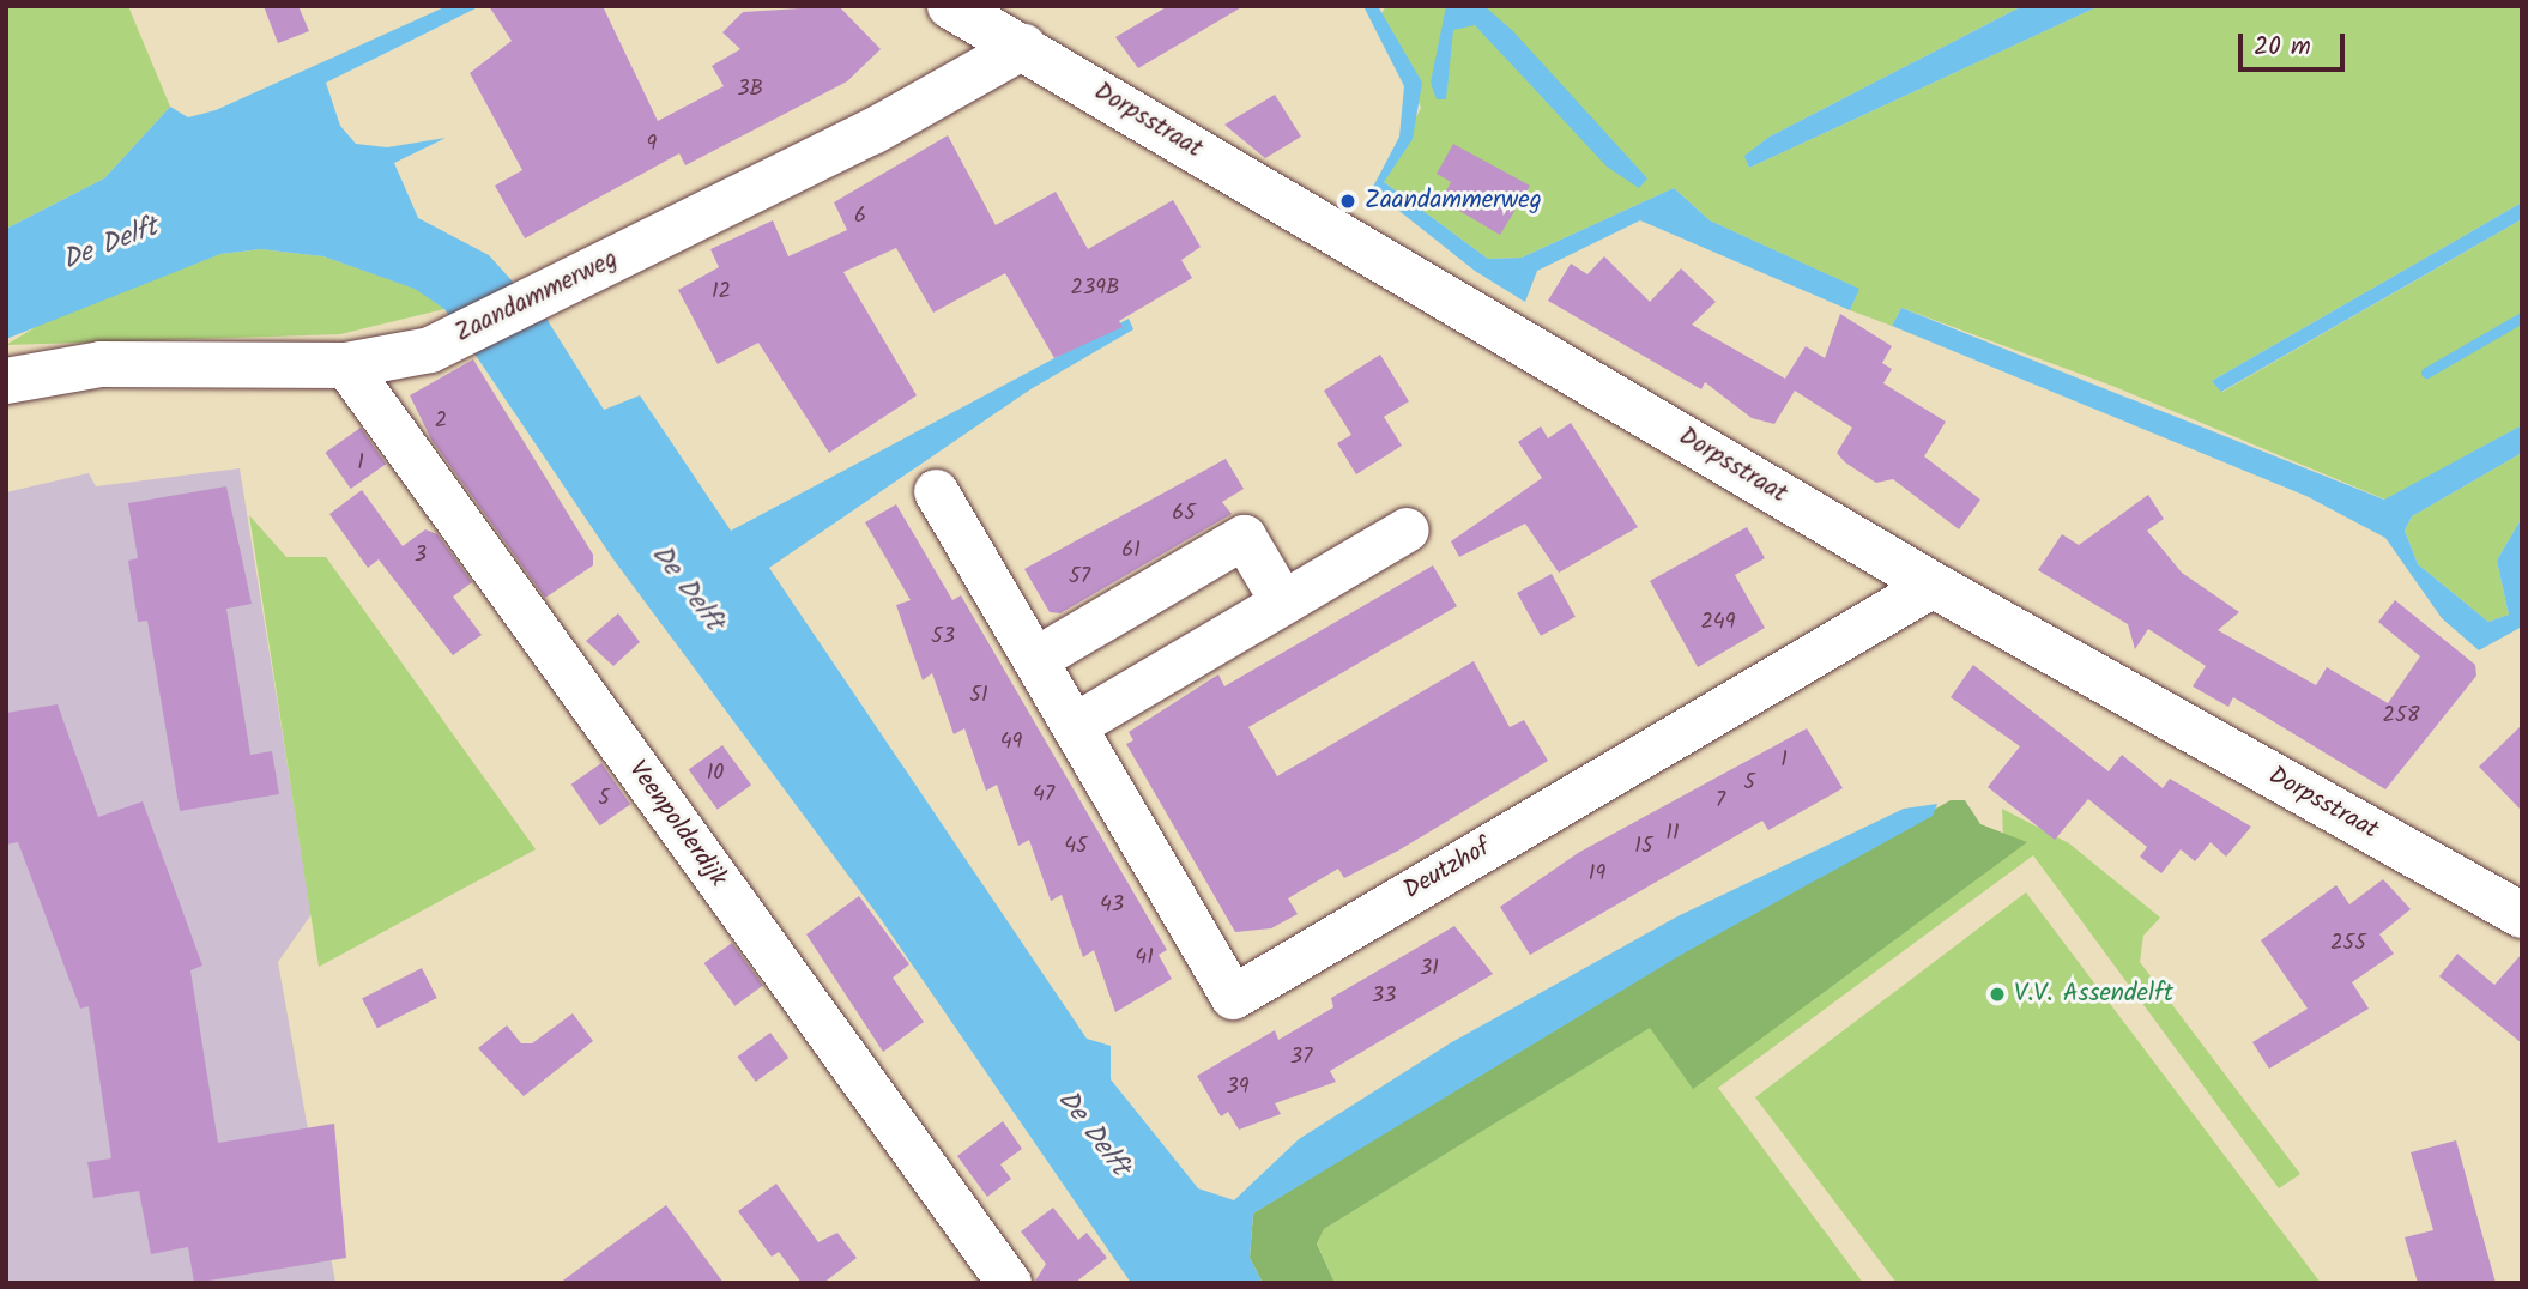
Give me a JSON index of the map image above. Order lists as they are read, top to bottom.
{
  "streets": {
    "street": [
      "Dorpsstraat",
      "Zaandammerweg",
      "Veenpolderdijk",
      "Deutzhof"
    ]
  },
  "crossings": [
    ["Dorpsstraat", "Zaandammerweg"],
    ["Dorpsstraat", "Deutzhof"],
    ["Zaandammerweg", "Veenpolderdijk"]
  ],
  "water": ["De Delft"],
  "places": ["Zaandammerweg", "V.V. Assendelft"],
  "house_numbers": [
    "3B",
    "9",
    "6",
    "239B",
    "12",
    "2",
    "1",
    "65",
    "61",
    "3",
    "57",
    "249",
    "53",
    "51",
    "258",
    "49",
    "1",
    "10",
    "5",
    "47",
    "5",
    "7",
    "11",
    "45",
    "15",
    "19",
    "43",
    "255",
    "41",
    "31",
    "33",
    "37",
    "39"
  ],
  "scale_bar": "20 m"
}
